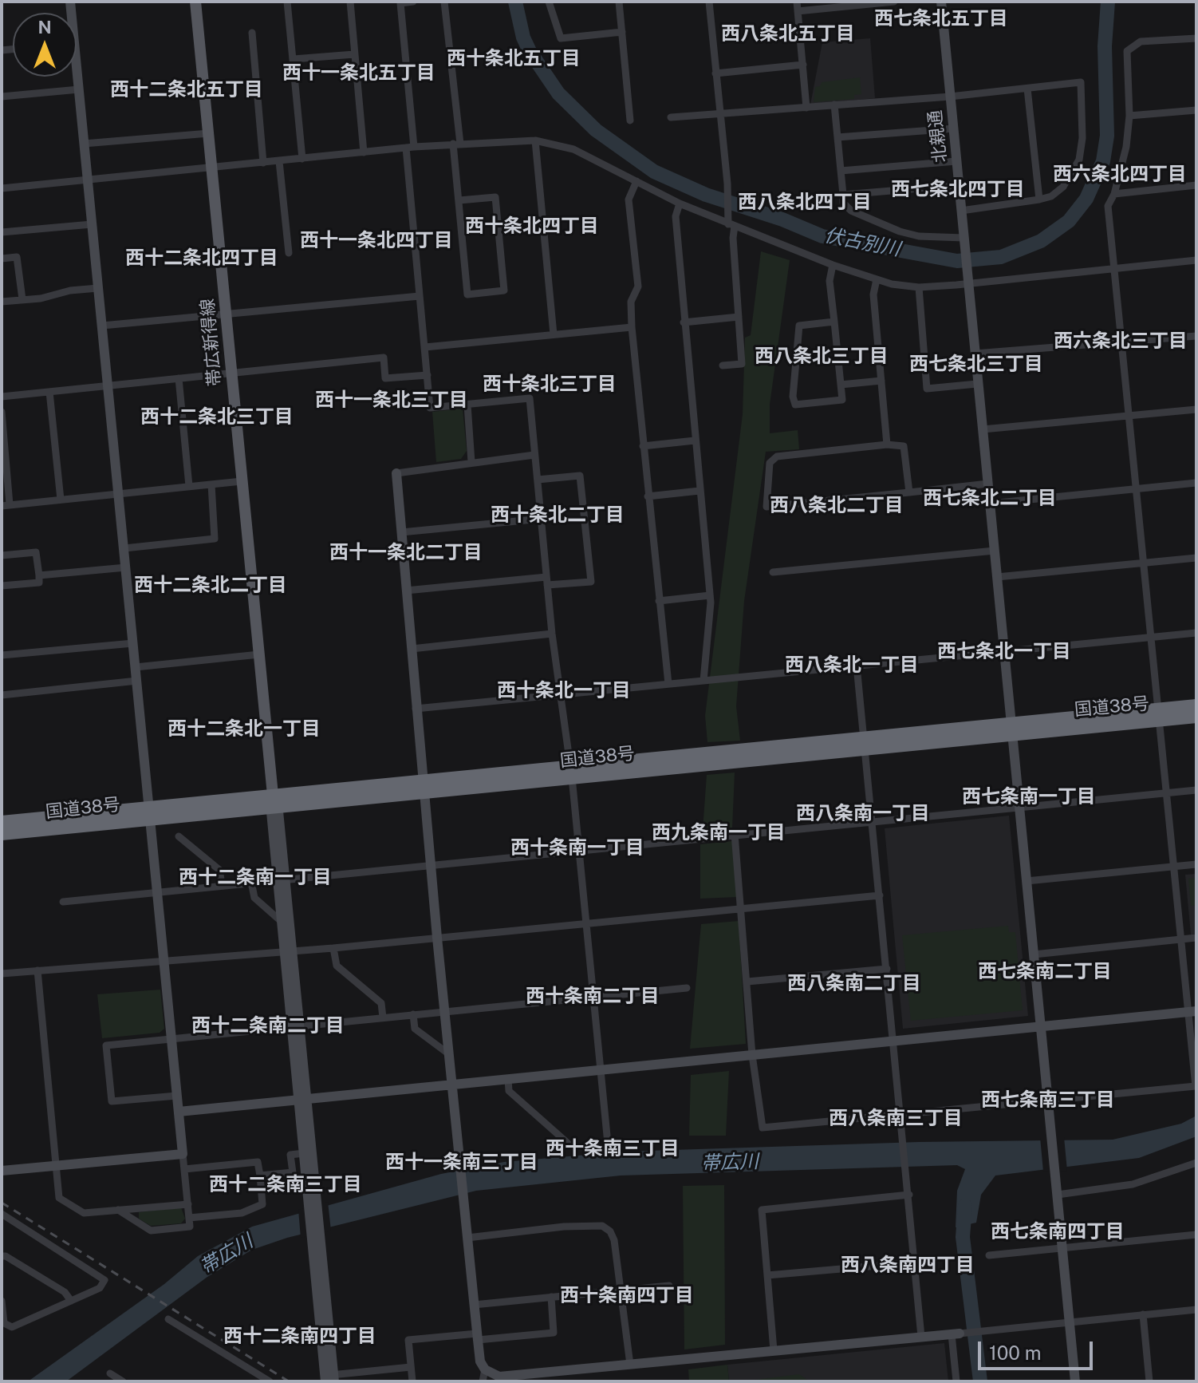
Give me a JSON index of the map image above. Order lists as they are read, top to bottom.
{
  "streets": {
    "highway": ["国道38号"],
    "main road": ["帯広新得線"],
    "street": ["北親通"]
  },
  "crossings": [
    ["北親通", "国道38号"],
    ["帯広新得線", "国道38号"]
  ],
  "districts": [
    "西七条北五丁目",
    "西八条北五丁目",
    "西十条北五丁目",
    "西十一条北五丁目",
    "西十二条北五丁目",
    "西六条北四丁目",
    "西七条北四丁目",
    "西八条北四丁目",
    "西十条北四丁目",
    "西十一条北四丁目",
    "西十二条北四丁目",
    "西六条北三丁目",
    "西八条北三丁目",
    "西七条北三丁目",
    "西十条北三丁目",
    "西十一条北三丁目",
    "西十二条北三丁目",
    "西七条北二丁目",
    "西八条北二丁目",
    "西十条北二丁目",
    "西十一条北二丁目",
    "西十二条北二丁目",
    "西七条北一丁目",
    "西八条北一丁目",
    "西十条北一丁目",
    "西十二条北一丁目",
    "西七条南一丁目",
    "西八条南一丁目",
    "西九条南一丁目",
    "西十条南一丁目",
    "西十二条南一丁目",
    "西七条南二丁目",
    "西八条南二丁目",
    "西十条南二丁目",
    "西十二条南二丁目",
    "西七条南三丁目",
    "西八条南三丁目",
    "西十条南三丁目",
    "西十一条南三丁目",
    "西十二条南三丁目",
    "西七条南四丁目",
    "西八条南四丁目",
    "西十条南四丁目",
    "西十二条南四丁目"
  ],
  "water": ["伏古別川", "帯広川"],
  "scale_bar": "100 m",
  "north": "top"
}
